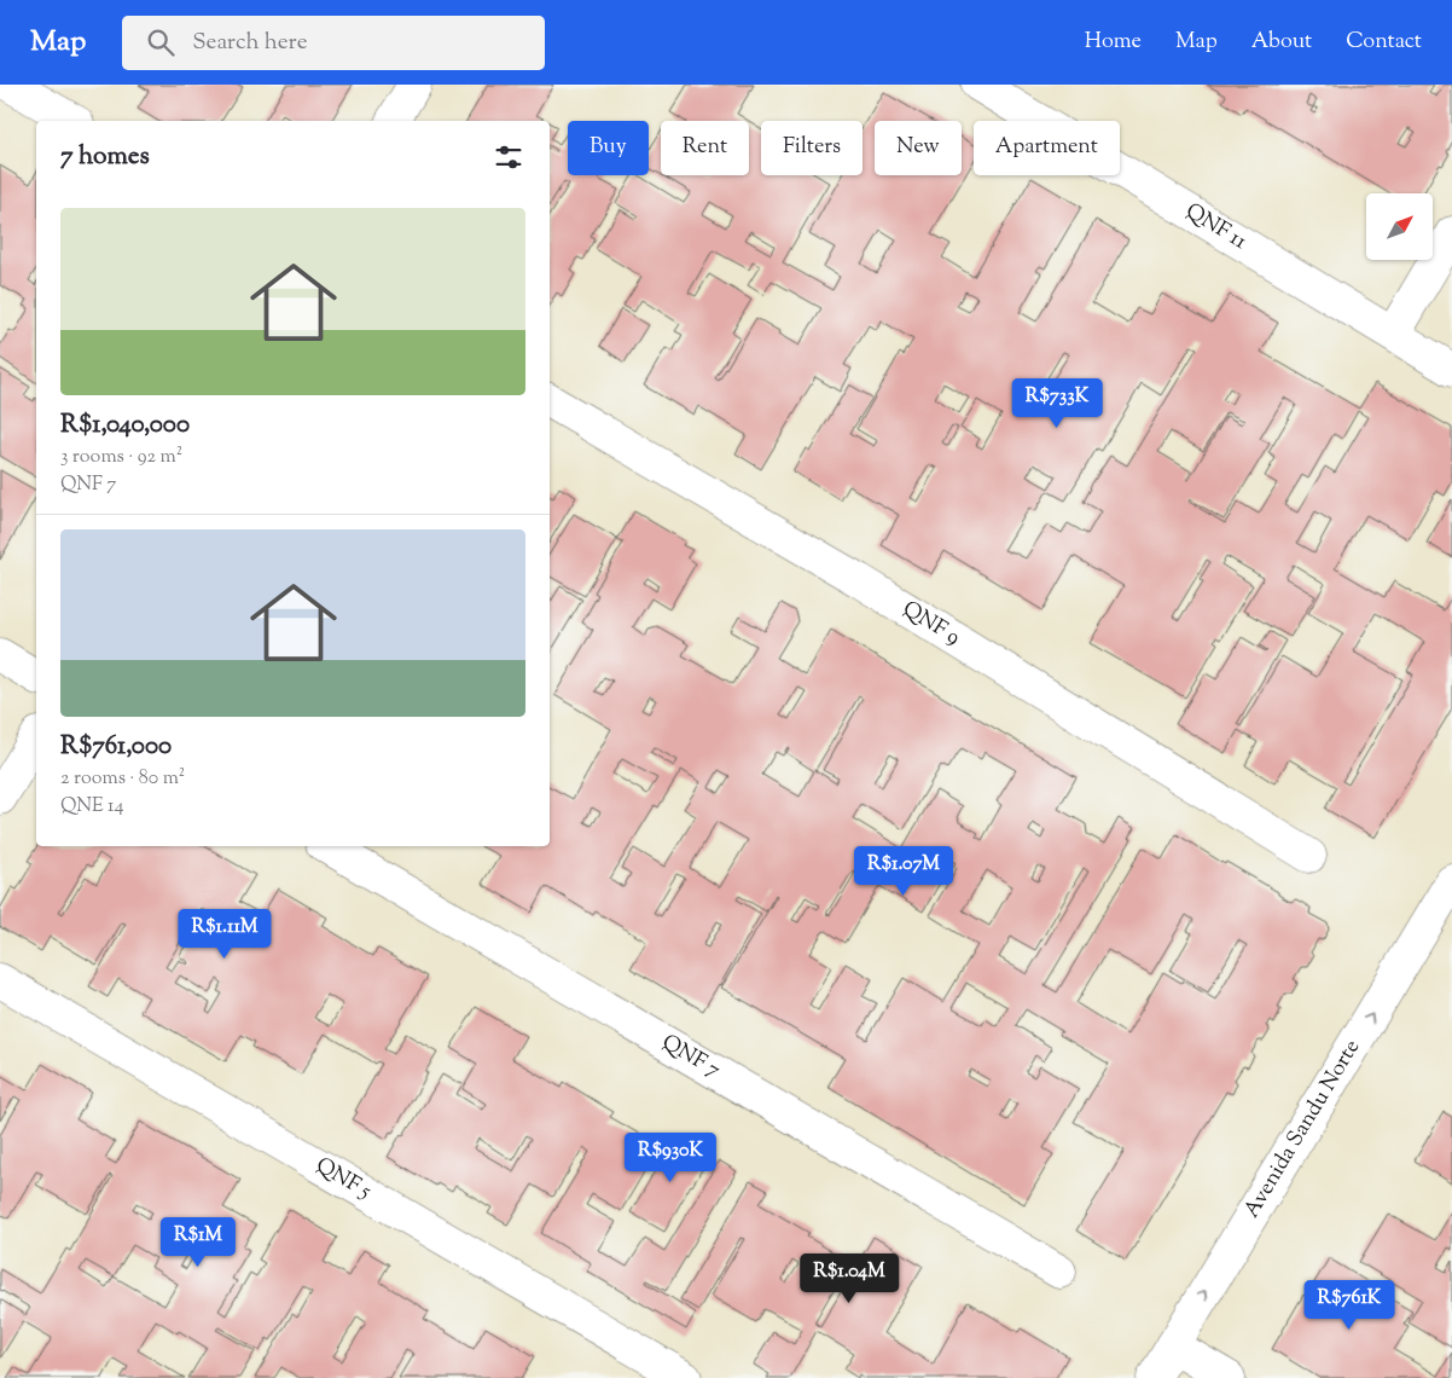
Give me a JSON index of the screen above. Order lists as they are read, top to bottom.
{
  "streets": {
    "street": [
      "QNF 11",
      "QNF 9",
      "QNF 7",
      "Avenida Sandu Norte",
      "QNF 5"
    ]
  },
  "one_way": ["Avenida Sandu Norte"],
  "north": "top right",
  "page": {
    "header": "Map",
    "search": "Search here",
    "nav": [
      "Home",
      "Map",
      "About",
      "Contact"
    ],
    "chip": [
      "Buy",
      "Rent",
      "Filters",
      "New",
      "Apartment"
    ],
    "heading": "7 homes",
    "list": [
      {
        "name": "R$1,040,000",
        "note": "3 rooms · 92 m² · QNF 7"
      },
      {
        "name": "R$761,000",
        "note": "2 rooms · 80 m² · QNE 14"
      }
    ],
    "price": [
      "R$733K",
      "R$1.07M",
      "R$1.11M",
      "R$930K",
      "R$1M",
      "R$1.04M",
      "R$761K"
    ]
  }
}
